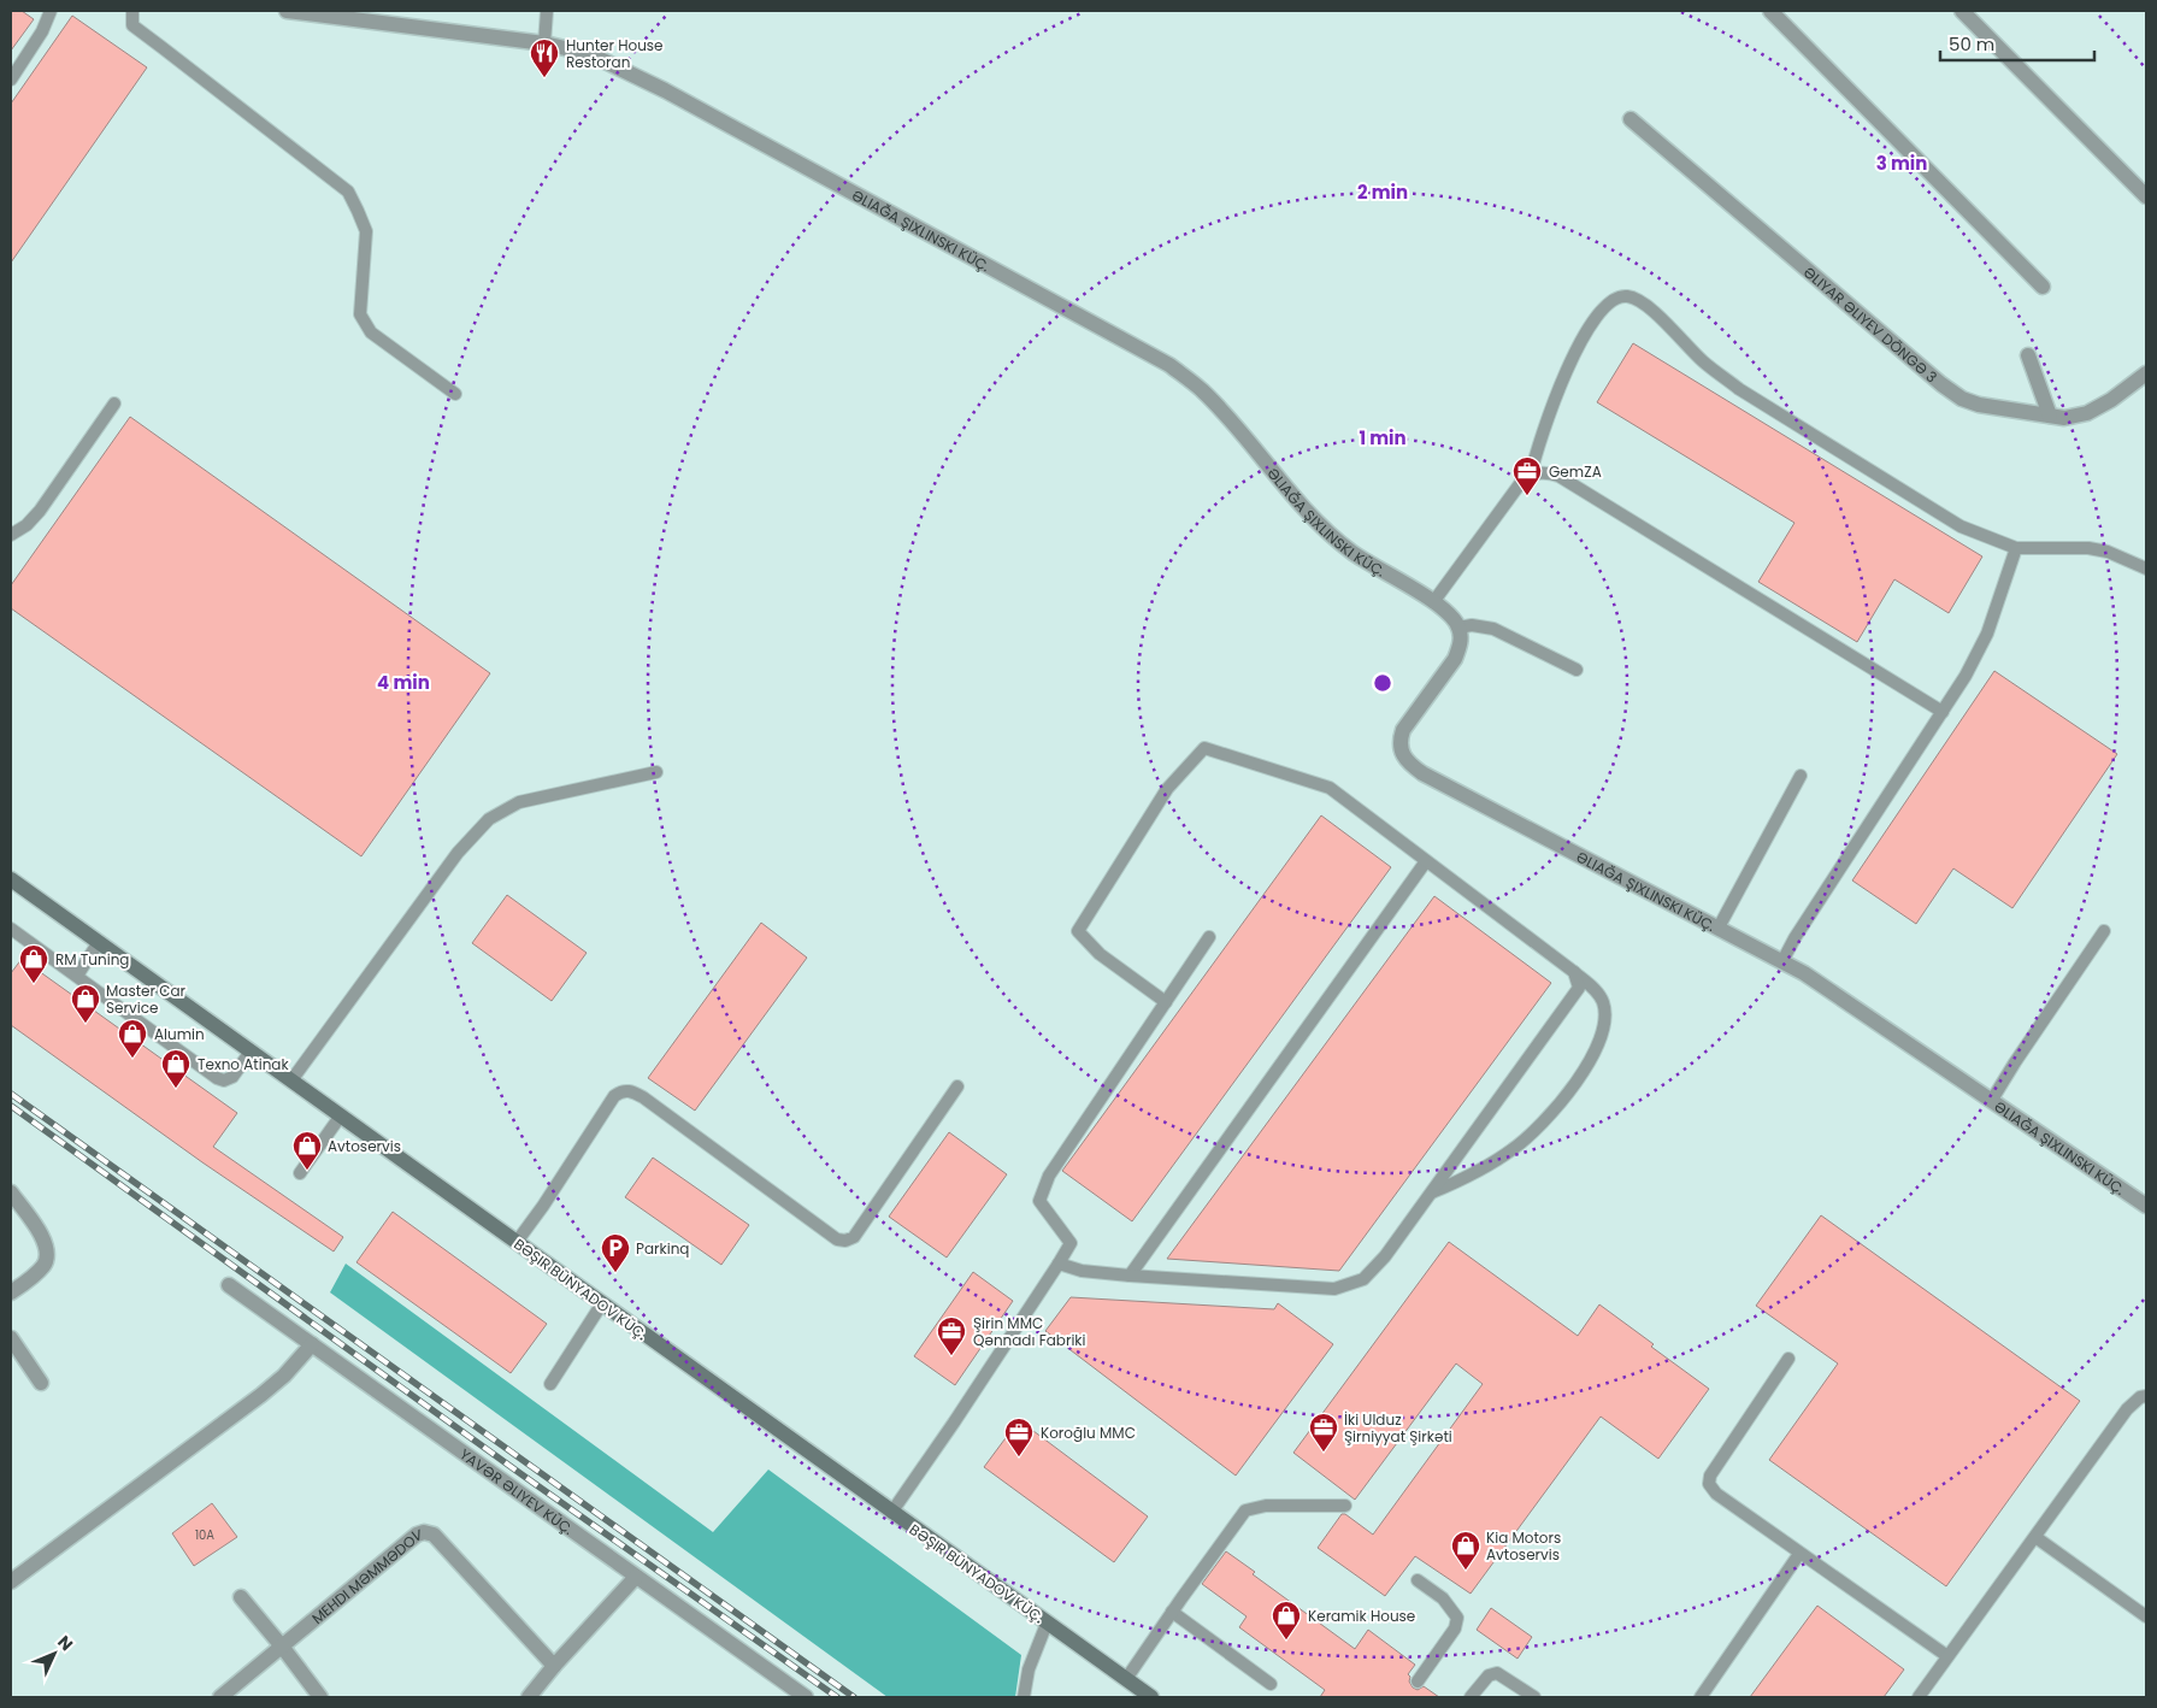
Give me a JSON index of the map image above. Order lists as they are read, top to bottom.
{
  "streets": {
    "street": [
      "ƏLIYAR ƏLIYEV DÖNGƏ 3",
      "BƏŞIR BÜNYADOV KÜÇ.",
      "YAVƏR ƏLIYEV KÜÇ.",
      "MEHDI MƏMMƏDOV"
    ]
  },
  "places": {
    "restaurant": ["Hunter House Restoran"],
    "office": [
      "GemZA",
      "Şirin MMC Qənnadı Fabriki",
      "İki Ulduz Şirniyyat Şirkəti",
      "Koroğlu MMC"
    ],
    "shop": [
      "RM Tuning",
      "Master Car Service",
      "Alumin",
      "Texno Atinak",
      "Avtoservis",
      "Kia Motors Avtoservis",
      "Keramik House"
    ],
    "parking": ["Parkinq"]
  },
  "house_numbers": ["10A"],
  "scale_bar": "50 m",
  "north": "top right",
  "rings": [
    "3 min",
    "2 min",
    "1 min",
    "4 min"
  ]
}
